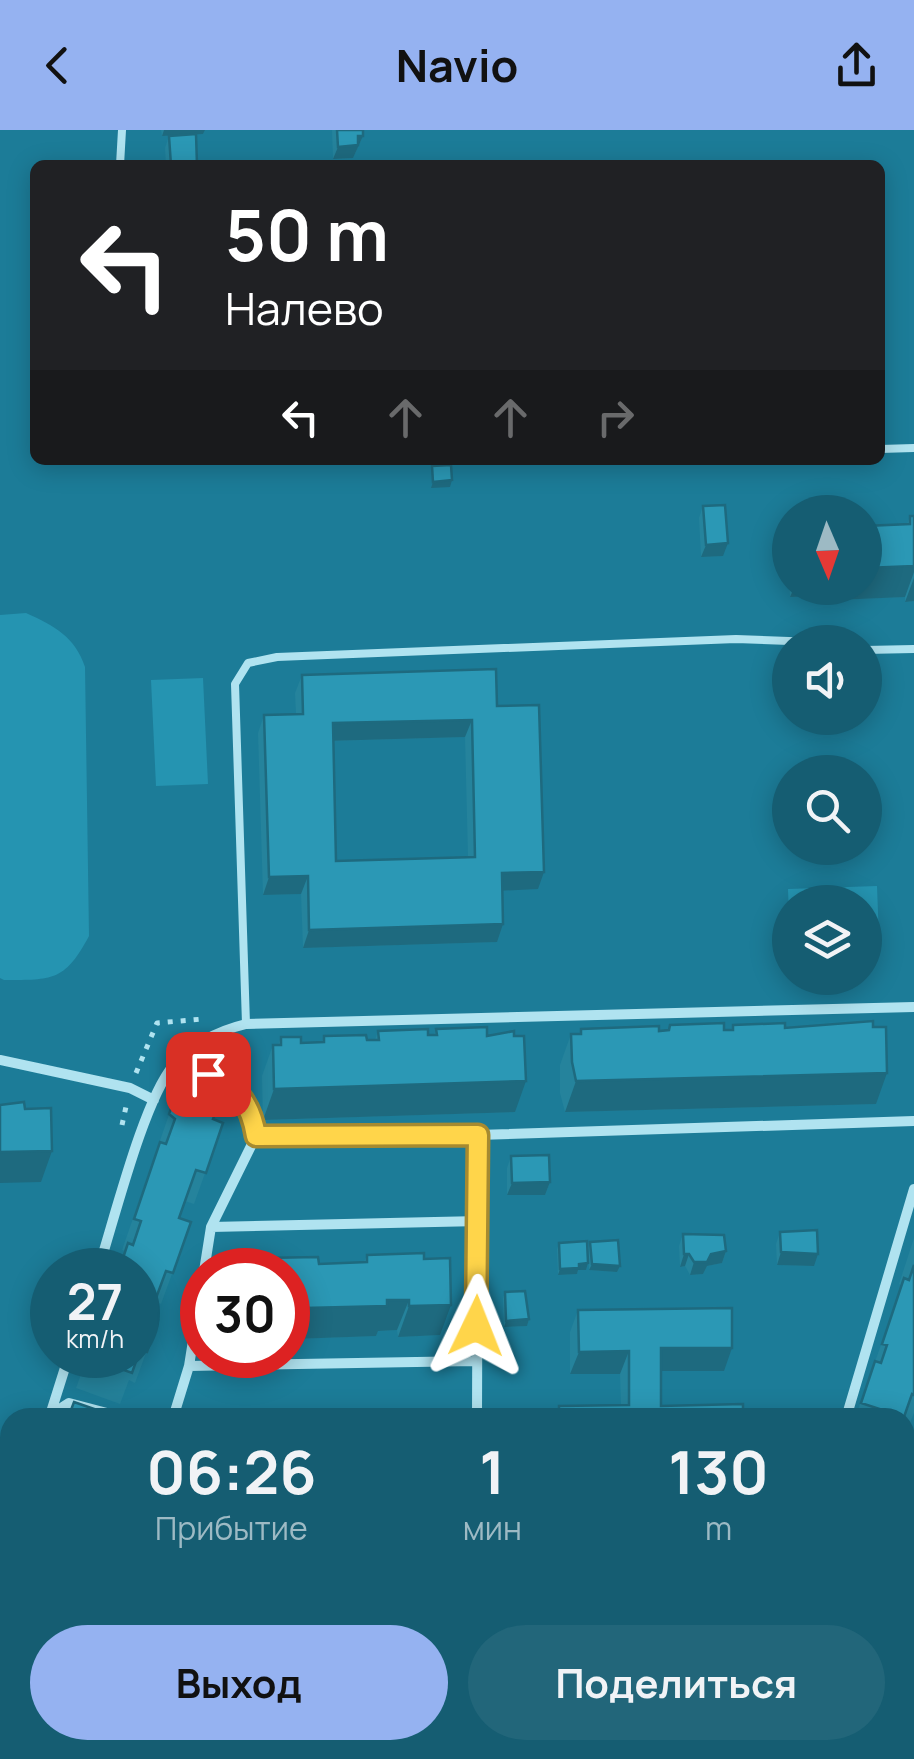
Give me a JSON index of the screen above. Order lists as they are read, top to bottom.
{
  "north": "bottom",
  "page": {
    "header": "Navio",
    "turn": ["50 m", "Налево"],
    "speed": "27 km/h",
    "limit": "30",
    "eta": [
      "06:26",
      "Прибытие",
      "1",
      "мин",
      "130",
      "m"
    ],
    "buttons": ["Выход", "Поделиться"]
  }
}
